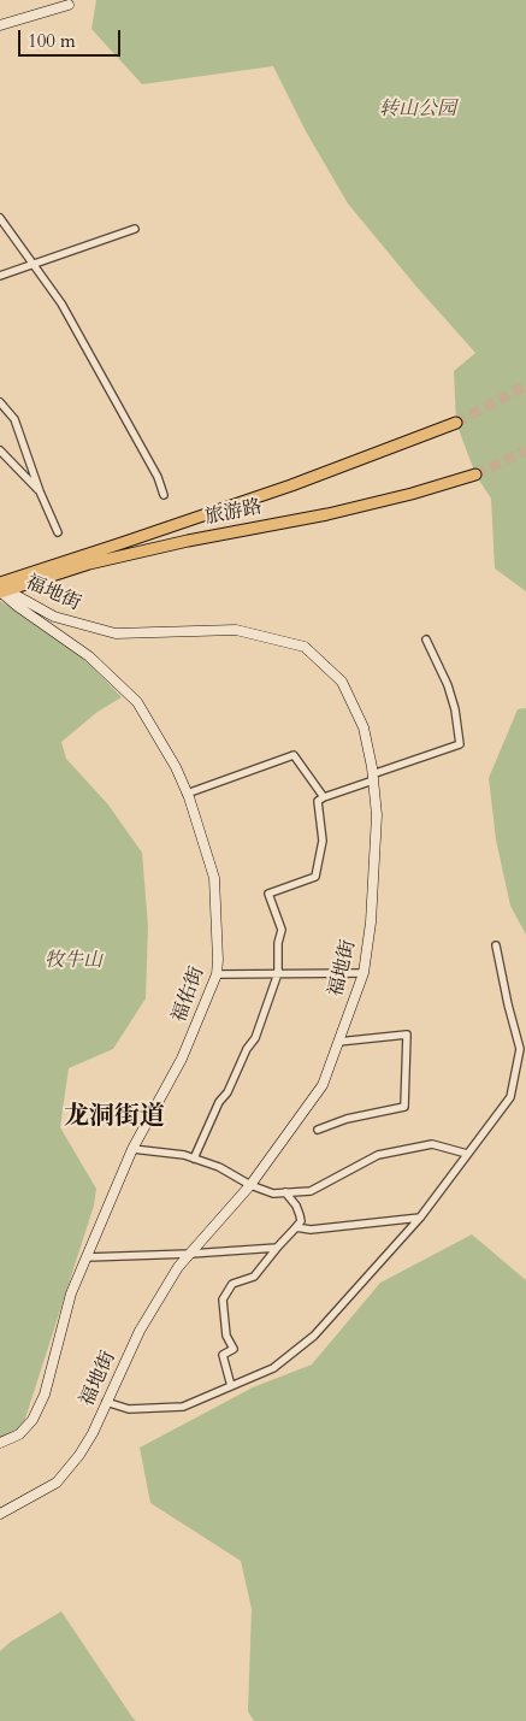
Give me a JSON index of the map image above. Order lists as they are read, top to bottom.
{
  "streets": {
    "main road": ["旅游路"],
    "street": ["福地街", "福佑街"]
  },
  "crossings": [
    ["旅游路", "福地街"],
    ["旅游路", "福佑街"],
    ["福地街", "福佑街"]
  ],
  "districts": ["龙洞街道"],
  "parks": ["转山公园", "牧牛山"],
  "scale_bar": "100 m"
}
